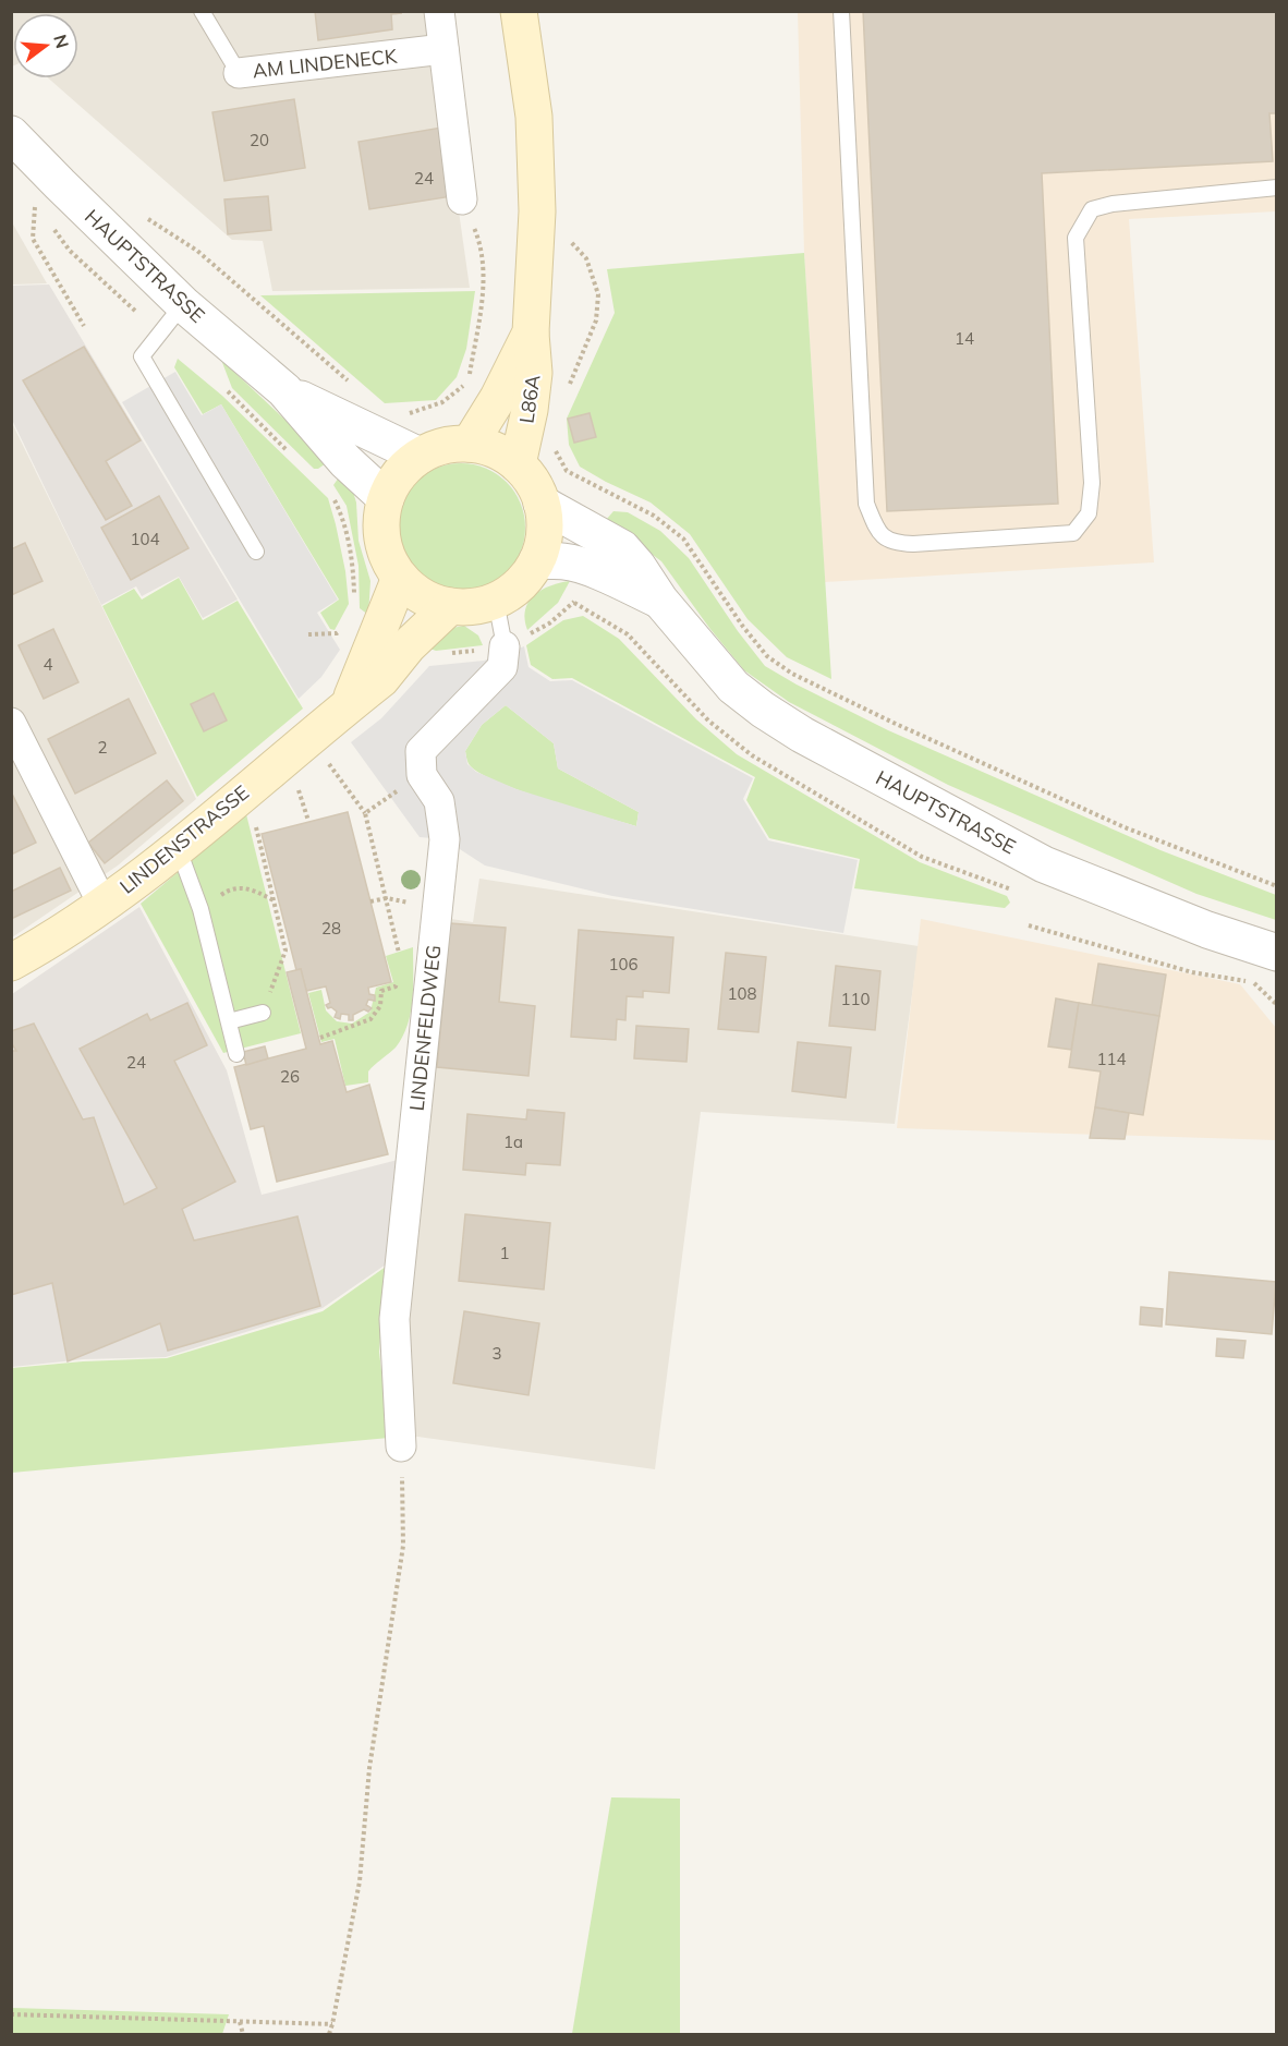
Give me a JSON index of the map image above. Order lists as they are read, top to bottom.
{
  "streets": {
    "main road": ["L86A", "LINDENSTRASSE"],
    "street": ["AM LINDENECK", "HAUPTSTRASSE", "LINDENFELDWEG"]
  },
  "crossings": [
    ["HAUPTSTRASSE", "L86A"],
    ["HAUPTSTRASSE", "LINDENSTRASSE"],
    ["L86A", "LINDENSTRASSE"]
  ],
  "house_numbers": [
    "20",
    "24",
    "14",
    "104",
    "4",
    "2",
    "28",
    "106",
    "108",
    "110",
    "114",
    "24",
    "26",
    "1a",
    "1",
    "3"
  ],
  "north": "right"
}
